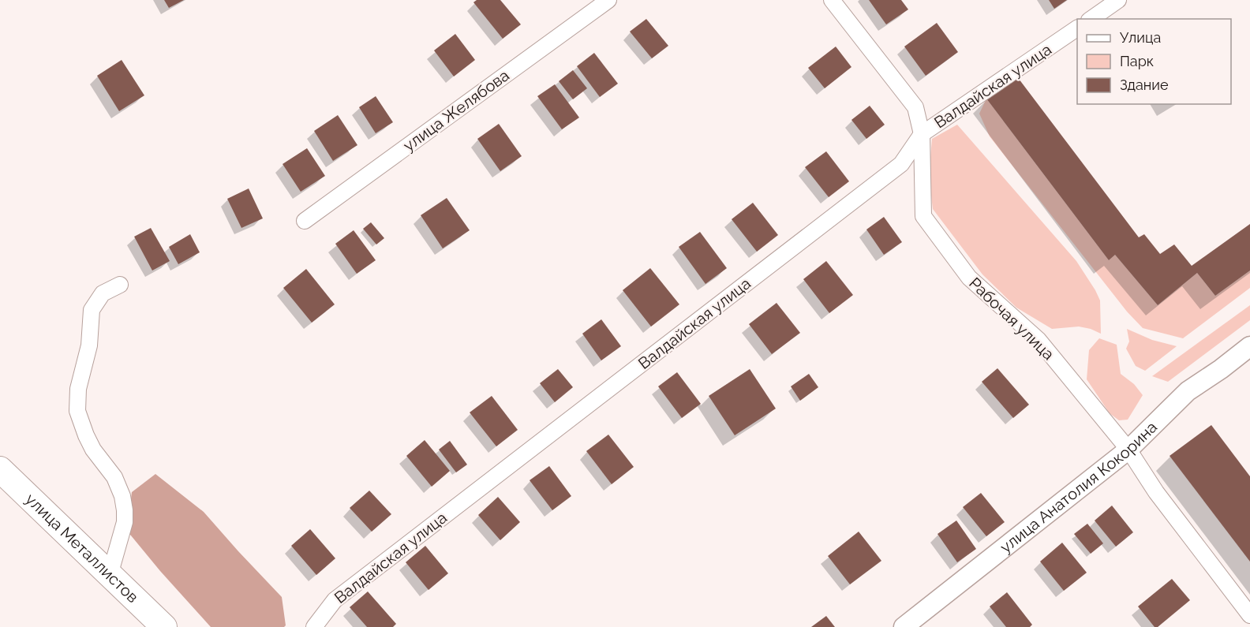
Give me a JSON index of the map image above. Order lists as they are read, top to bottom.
{
  "streets": {
    "main road": ["улица Металлистов"],
    "street": [
      "Валдайская улица",
      "улица Желябова",
      "Рабочая улица",
      "улица Анатолия Кокорина"
    ]
  },
  "crossings": [
    ["Валдайская улица", "Рабочая улица"],
    ["Рабочая улица", "улица Анатолия Кокорина"]
  ],
  "legend": ["Улица", "Парк", "Здание"]
}
